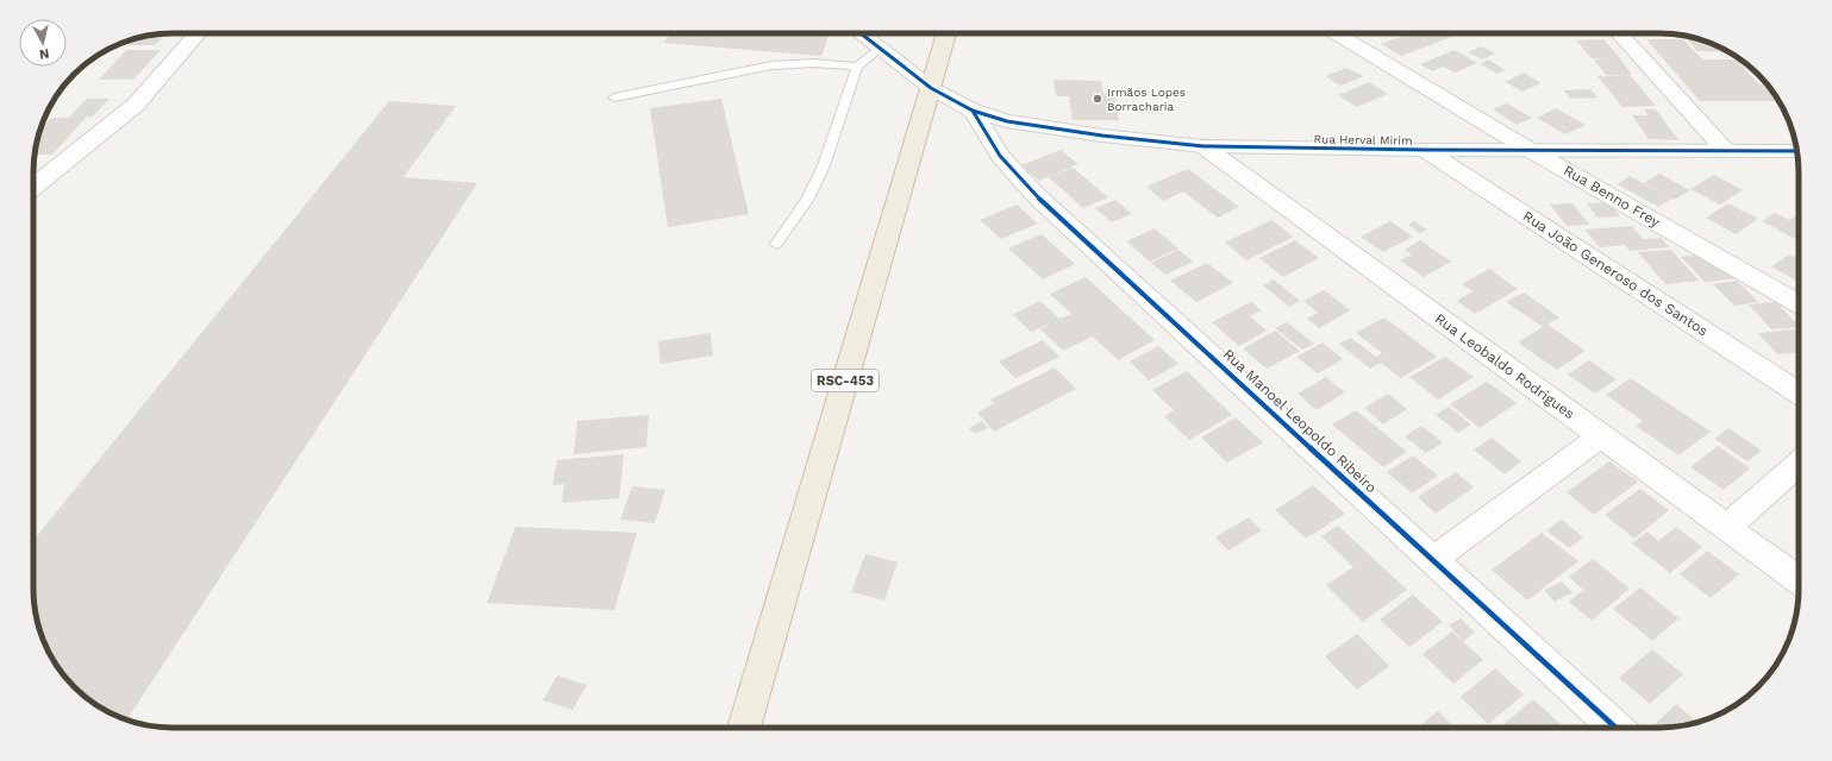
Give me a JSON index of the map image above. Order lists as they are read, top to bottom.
{
  "streets": {
    "highway": ["RSC-453"],
    "street": [
      "Rua Herval Mirim",
      "Rua Benno Frey",
      "Rua João Generoso dos Santos",
      "Rua Leobaldo Rodrigues",
      "Rua Manoel Leopoldo Ribeiro"
    ]
  },
  "crossings": [
    ["Rua Herval Mirim", "Rua Benno Frey"],
    ["Rua Herval Mirim", "Rua João Generoso dos Santos"],
    ["Rua Herval Mirim", "Rua Leobaldo Rodrigues"],
    ["Rua Herval Mirim", "RSC-453"],
    ["Rua Herval Mirim", "Rua Manoel Leopoldo Ribeiro"]
  ],
  "places": ["Irmãos Lopes Borracharia"],
  "north": "bottom"
}
